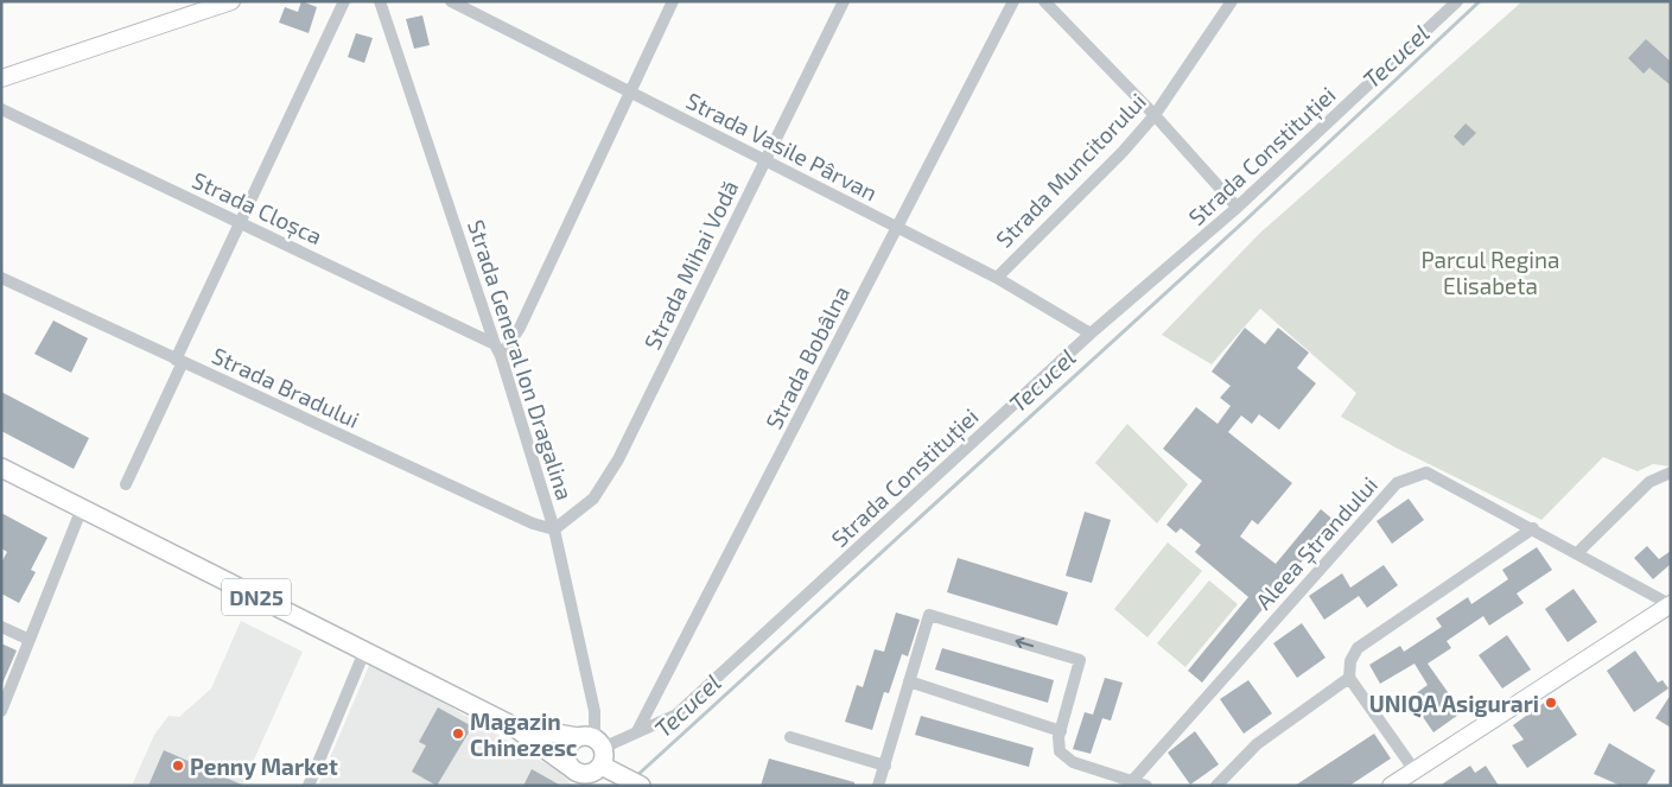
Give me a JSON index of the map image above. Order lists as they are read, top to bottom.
{
  "streets": {
    "main road": ["DN25"],
    "street": [
      "Strada Vasile Pârvan",
      "Strada Constituției",
      "Strada Muncitorului",
      "Strada Cloșca",
      "Strada Mihai Vodă",
      "Strada Bobâlna",
      "Strada General Ion Dragalina",
      "Strada Bradului",
      "Aleea Ștrandului"
    ]
  },
  "crossings": [
    ["Strada Vasile Pârvan", "Strada Constituției"],
    ["Strada Vasile Pârvan", "Strada Muncitorului"],
    ["Strada Vasile Pârvan", "Strada Mihai Vodă"],
    ["Strada Vasile Pârvan", "Strada Bobâlna"],
    ["Strada Constituției", "Strada Bobâlna"],
    ["Strada Constituției", "Strada General Ion Dragalina"],
    ["Strada Constituției", "DN25"],
    ["Strada Cloșca", "Strada General Ion Dragalina"],
    ["Strada Mihai Vodă", "Strada General Ion Dragalina"],
    ["Strada Mihai Vodă", "Strada Bradului"],
    ["Strada General Ion Dragalina", "Strada Bradului"],
    ["Strada General Ion Dragalina", "DN25"]
  ],
  "water": ["Tecucel"],
  "parks": ["Parcul Regina Elisabeta"],
  "places": ["UNIQA Asigurari", "Magazin Chinezesc", "Penny Market"]
}
